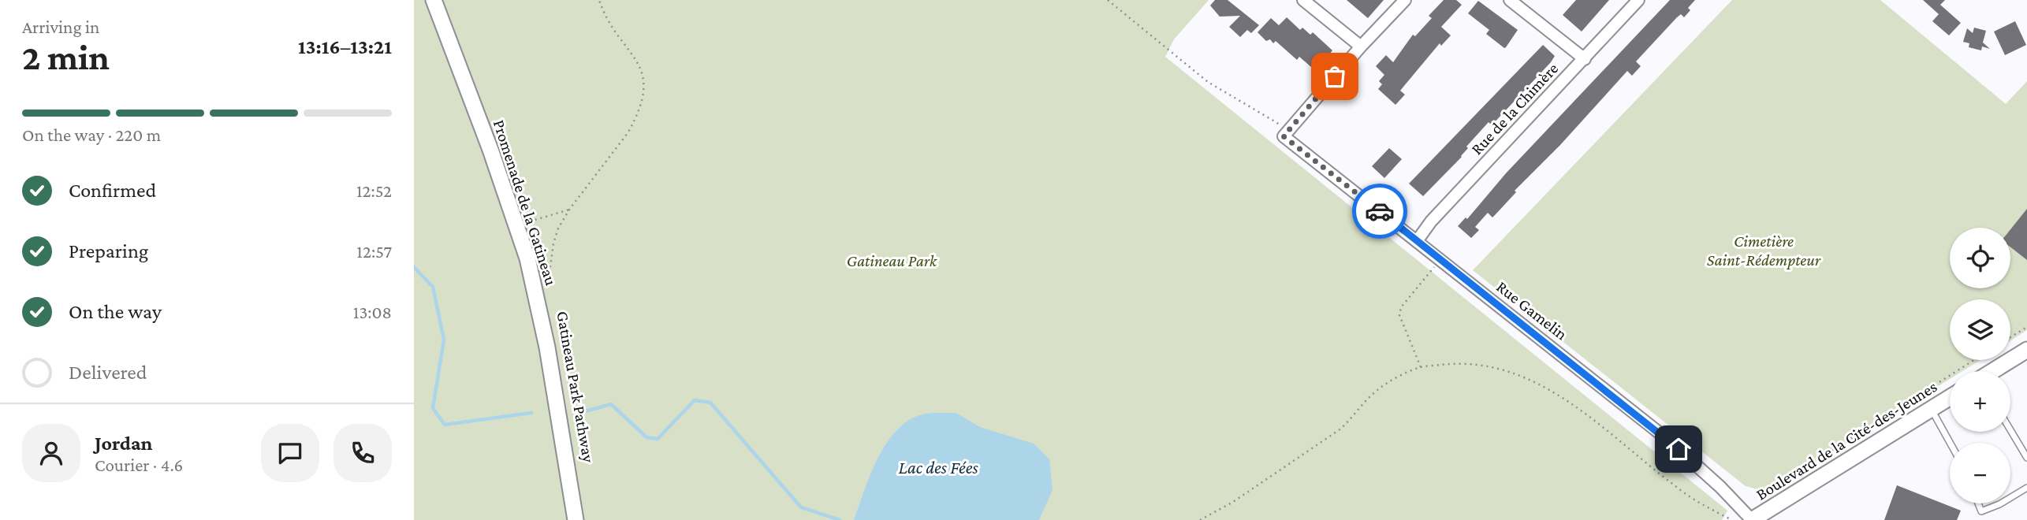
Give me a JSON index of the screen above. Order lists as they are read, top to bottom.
{
  "streets": {
    "street": [
      "Rue de la Chimère",
      "Promenade de la Gatineau",
      "Rue Gamelin",
      "Boulevard de la Cité-des-Jeunes"
    ],
    "path": ["Gatineau Park Pathway"]
  },
  "crossings": [
    ["Rue de la Chimère", "Rue Gamelin"],
    ["Rue Gamelin", "Boulevard de la Cité-des-Jeunes"]
  ],
  "water": ["Lac des Fées"],
  "parks": ["Cimetière Saint-Rédempteur", "Gatineau Park"],
  "page": {
    "heading": ["2 min", "Arriving in", "13:16–13:21"],
    "panel": ["Jordan", "Courier · 4.6"],
    "bar": "On the way · 220 m",
    "list": [
      ["Confirmed", "12:52"],
      ["Preparing", "12:57"],
      ["On the way", "13:08"],
      "Delivered"
    ],
    "map_buttons": ["+", "−"]
  }
}
